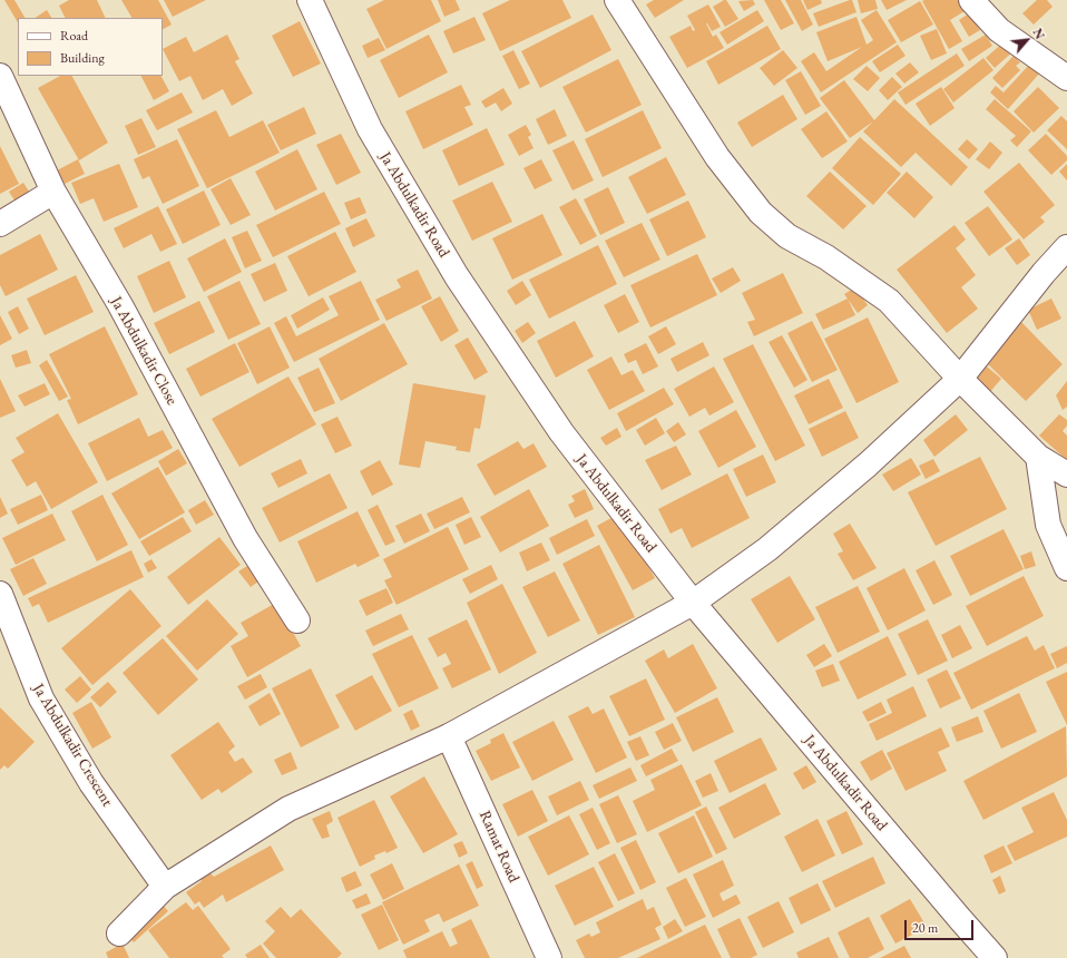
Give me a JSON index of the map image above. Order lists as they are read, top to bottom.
{
  "streets": {
    "street": [
      "Ja Abdulkadir Road",
      "Ja Abdulkadir Close",
      "Ja Abdulkadir Crescent",
      "Ramat Road"
    ]
  },
  "legend": ["Road", "Building"],
  "scale_bar": "20 m",
  "north": "top right"
}
